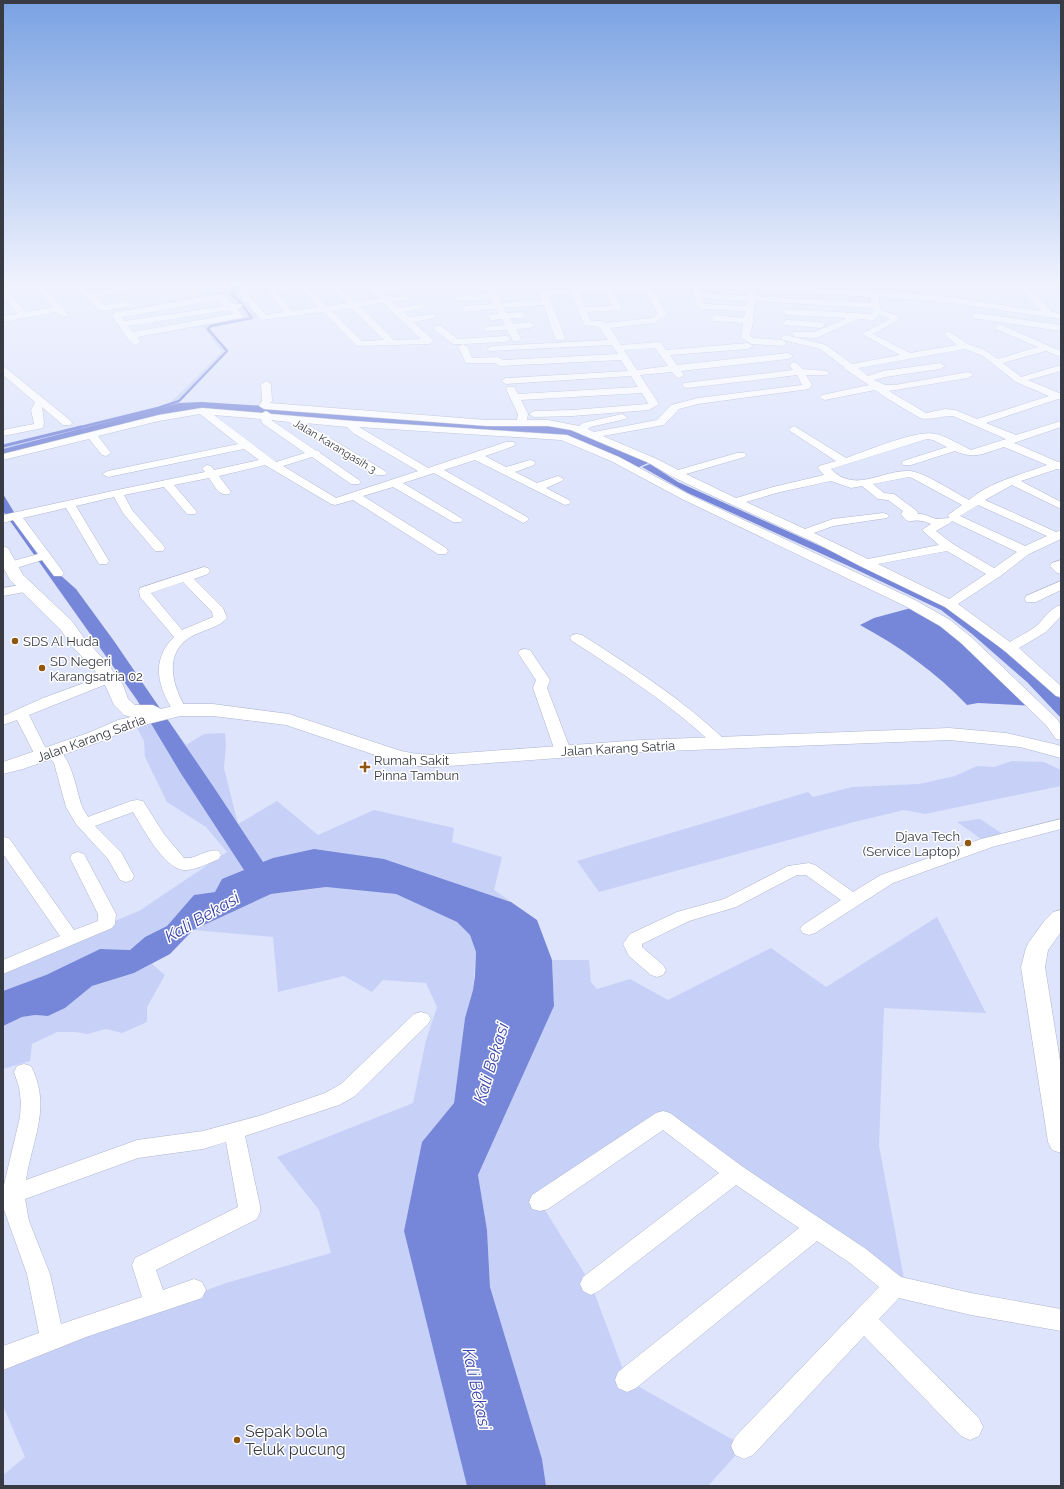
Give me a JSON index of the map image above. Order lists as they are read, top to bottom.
{
  "streets": {
    "street": ["Jalan Karangasih 3", "Jalan Karang Satria"]
  },
  "water": ["Kali Bekasi"],
  "places": {
    "other": [
      "SDS Al Huda",
      "SD Negeri Karangsatria 02",
      "Djava Tech (Service Laptop)",
      "Sepak bola Teluk pucung"
    ],
    "health": ["Rumah Sakit Pinna Tambun"]
  }
}
